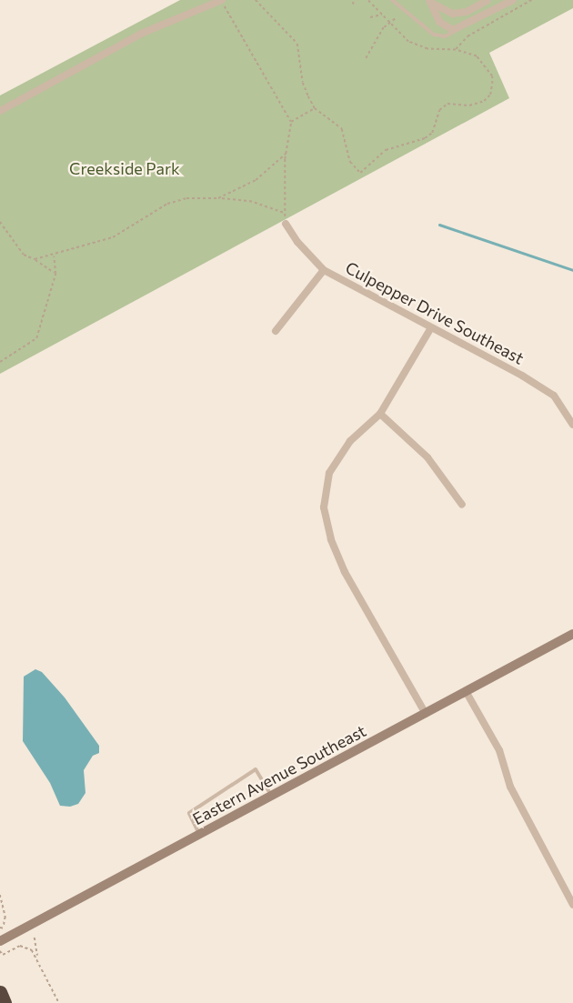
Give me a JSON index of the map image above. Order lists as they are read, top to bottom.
{
  "streets": {
    "street": ["Culpepper Drive Southeast", "Eastern Avenue Southeast"]
  },
  "parks": ["Creekside Park"]
}
